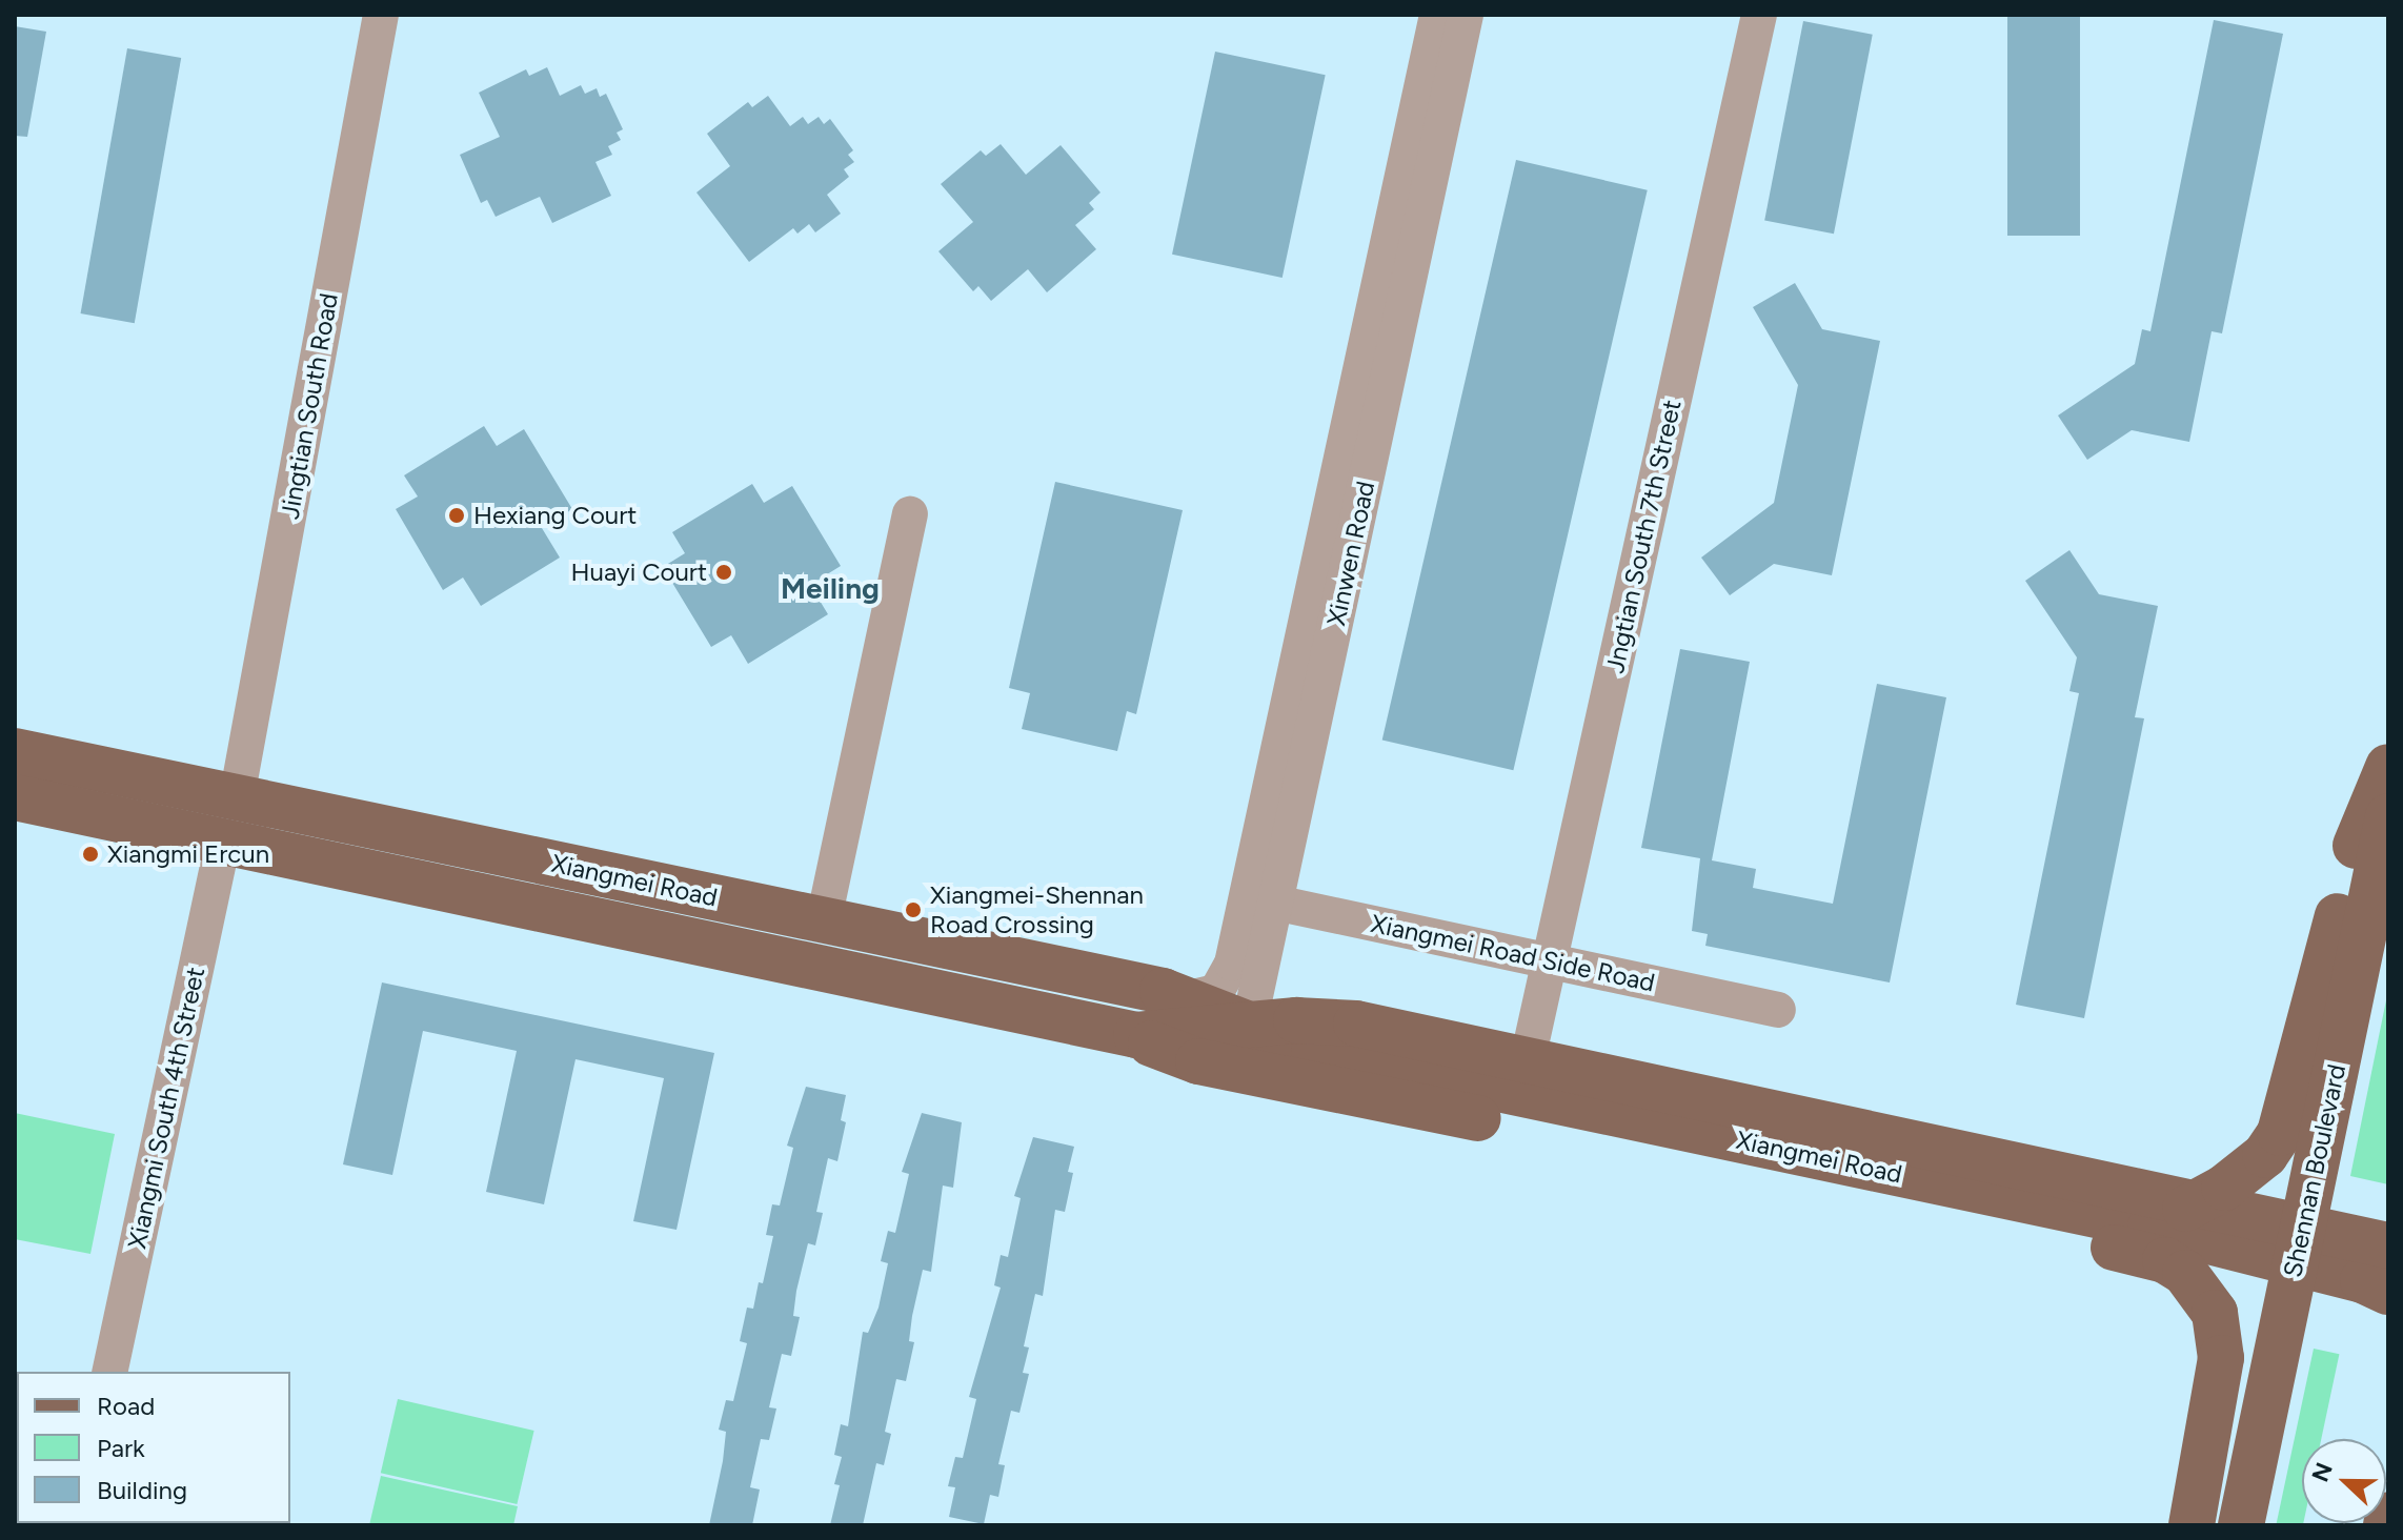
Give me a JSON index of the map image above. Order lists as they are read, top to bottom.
{
  "streets": {
    "main road": ["Xiangmei Road", "Shennan Boulevard"],
    "street": [
      "Jingtian South Road",
      "Jngtian South 7th Street",
      "Xinwen Road",
      "Xiangmei Road Side Road",
      "Xiangmi South 4th Street"
    ]
  },
  "crossings": [
    ["Jingtian South Road", "Xiangmei Road"],
    ["Jngtian South 7th Street", "Xiangmei Road"],
    ["Jngtian South 7th Street", "Xiangmei Road Side Road"],
    ["Xinwen Road", "Xiangmei Road"],
    ["Xinwen Road", "Xiangmei Road Side Road"],
    ["Xiangmei Road", "Xiangmi South 4th Street"],
    ["Xiangmei Road", "Shennan Boulevard"]
  ],
  "districts": ["Meiling"],
  "places": [
    "Hexiang Court",
    "Huayi Court",
    "Xiangmi Ercun",
    "Xiangmei-Shennan Road Crossing"
  ],
  "legend": ["Road", "Park", "Building"],
  "north": "left"
}
